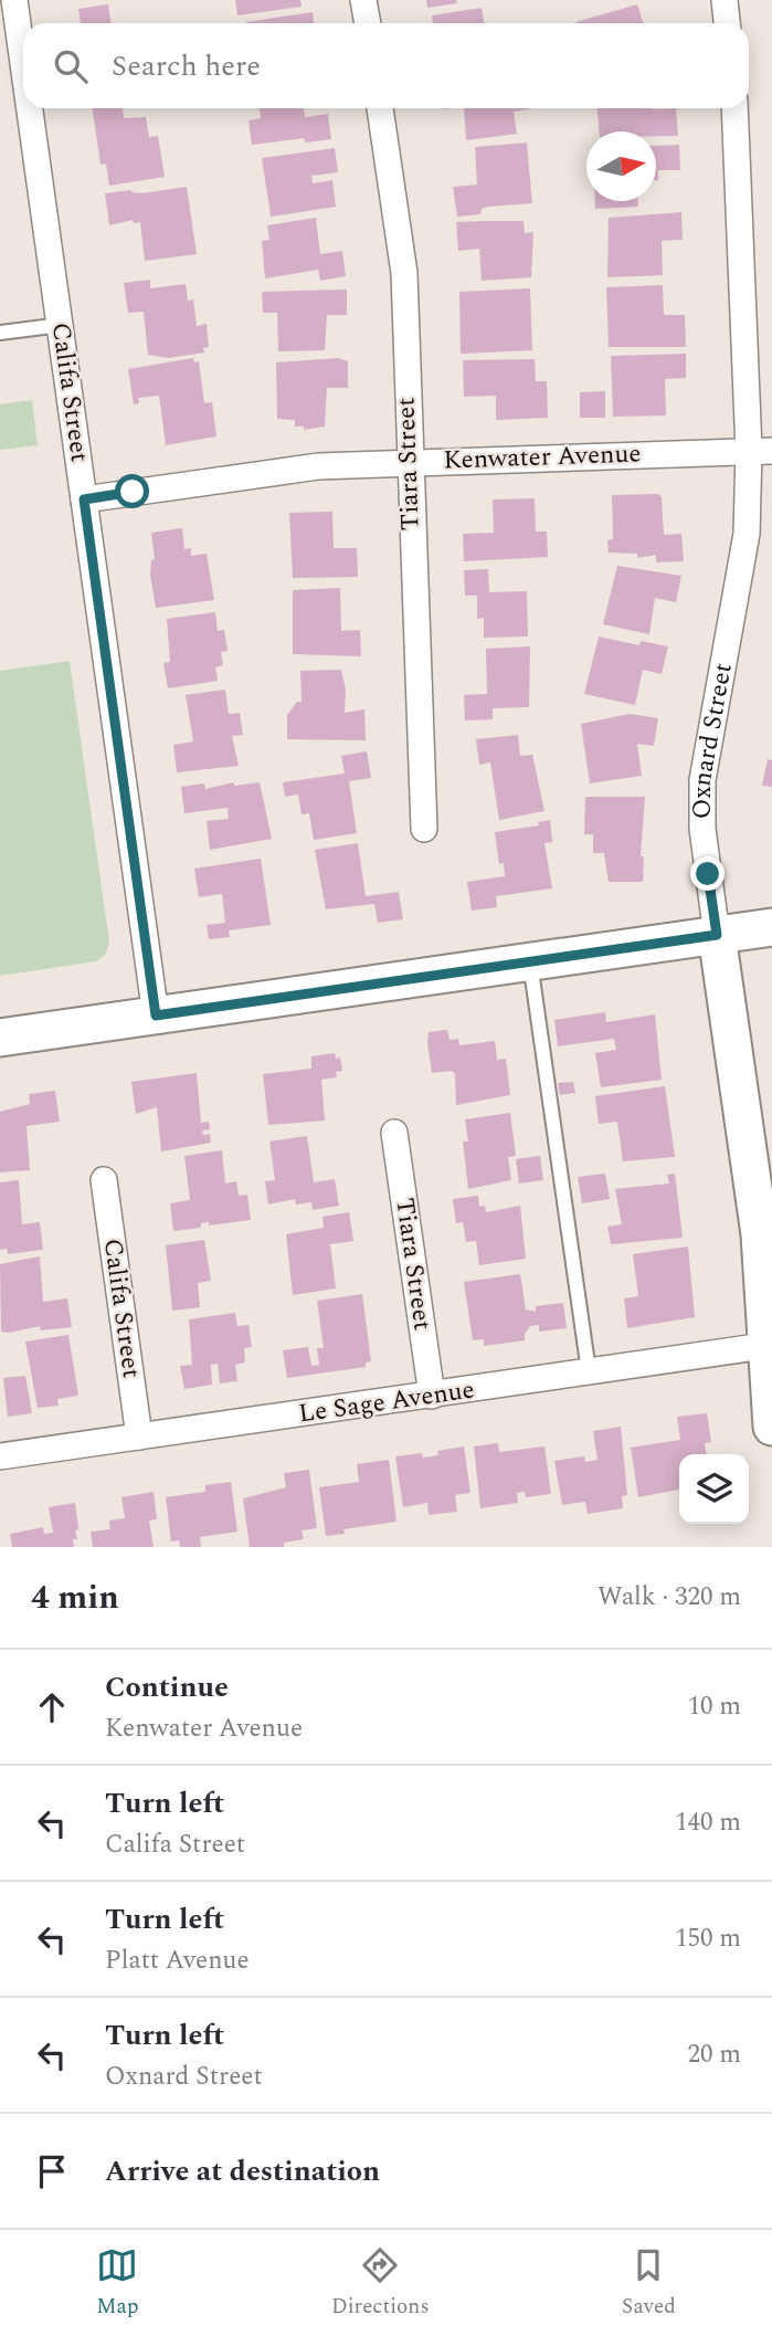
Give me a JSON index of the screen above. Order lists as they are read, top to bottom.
{
  "streets": {
    "main road": ["Oxnard Street"],
    "street": [
      "Califa Street",
      "Kenwater Avenue",
      "Tiara Street",
      "Le Sage Avenue"
    ]
  },
  "crossings": [
    ["Califa Street", "Kenwater Avenue"],
    ["Califa Street", "Le Sage Avenue"],
    ["Kenwater Avenue", "Tiara Street"],
    ["Kenwater Avenue", "Oxnard Street"],
    ["Tiara Street", "Le Sage Avenue"],
    ["Oxnard Street", "Le Sage Avenue"]
  ],
  "north": "right",
  "page": {
    "search": "Search here",
    "heading": ["4 min", "Walk · 320 m"],
    "list": [
      ["Continue", "Kenwater Avenue", "10 m"],
      ["Turn left", "Califa Street", "140 m"],
      ["Turn left", "Platt Avenue", "150 m"],
      ["Turn left", "Oxnard Street", "20 m"],
      "Arrive at destination"
    ],
    "nav": ["Map", "Directions", "Saved"]
  }
}
